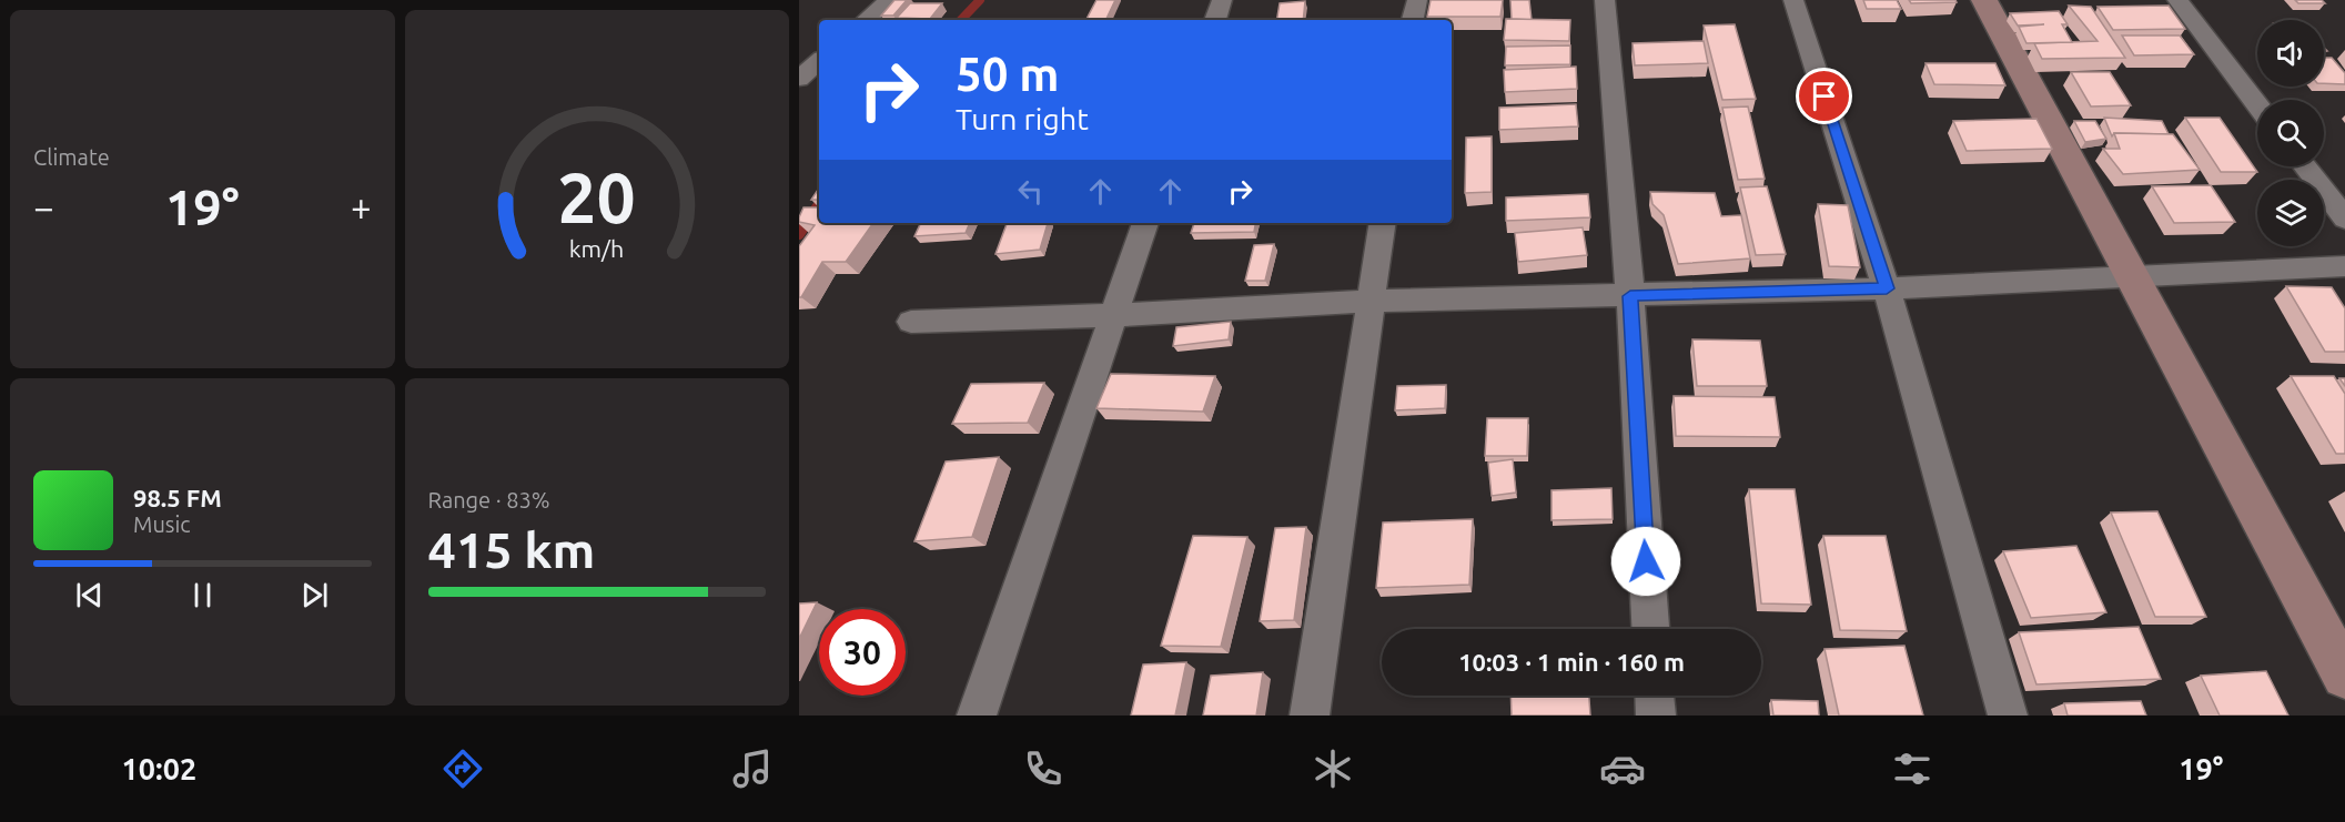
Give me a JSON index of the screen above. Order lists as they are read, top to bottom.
{
  "page": {
    "tile": [
      "Climate",
      ["Range · 83%", "415 km"]
    ],
    "turn": ["50 m", "Turn right"],
    "heat": ["−", "19°", "+"],
    "song": ["98.5 FM", "Music"],
    "limit": "30",
    "trip": "10:03 · 1 min · 160 m",
    "tabs": ["10:02", "19°"],
    "gauge": ["20", "km/h"]
  }
}
